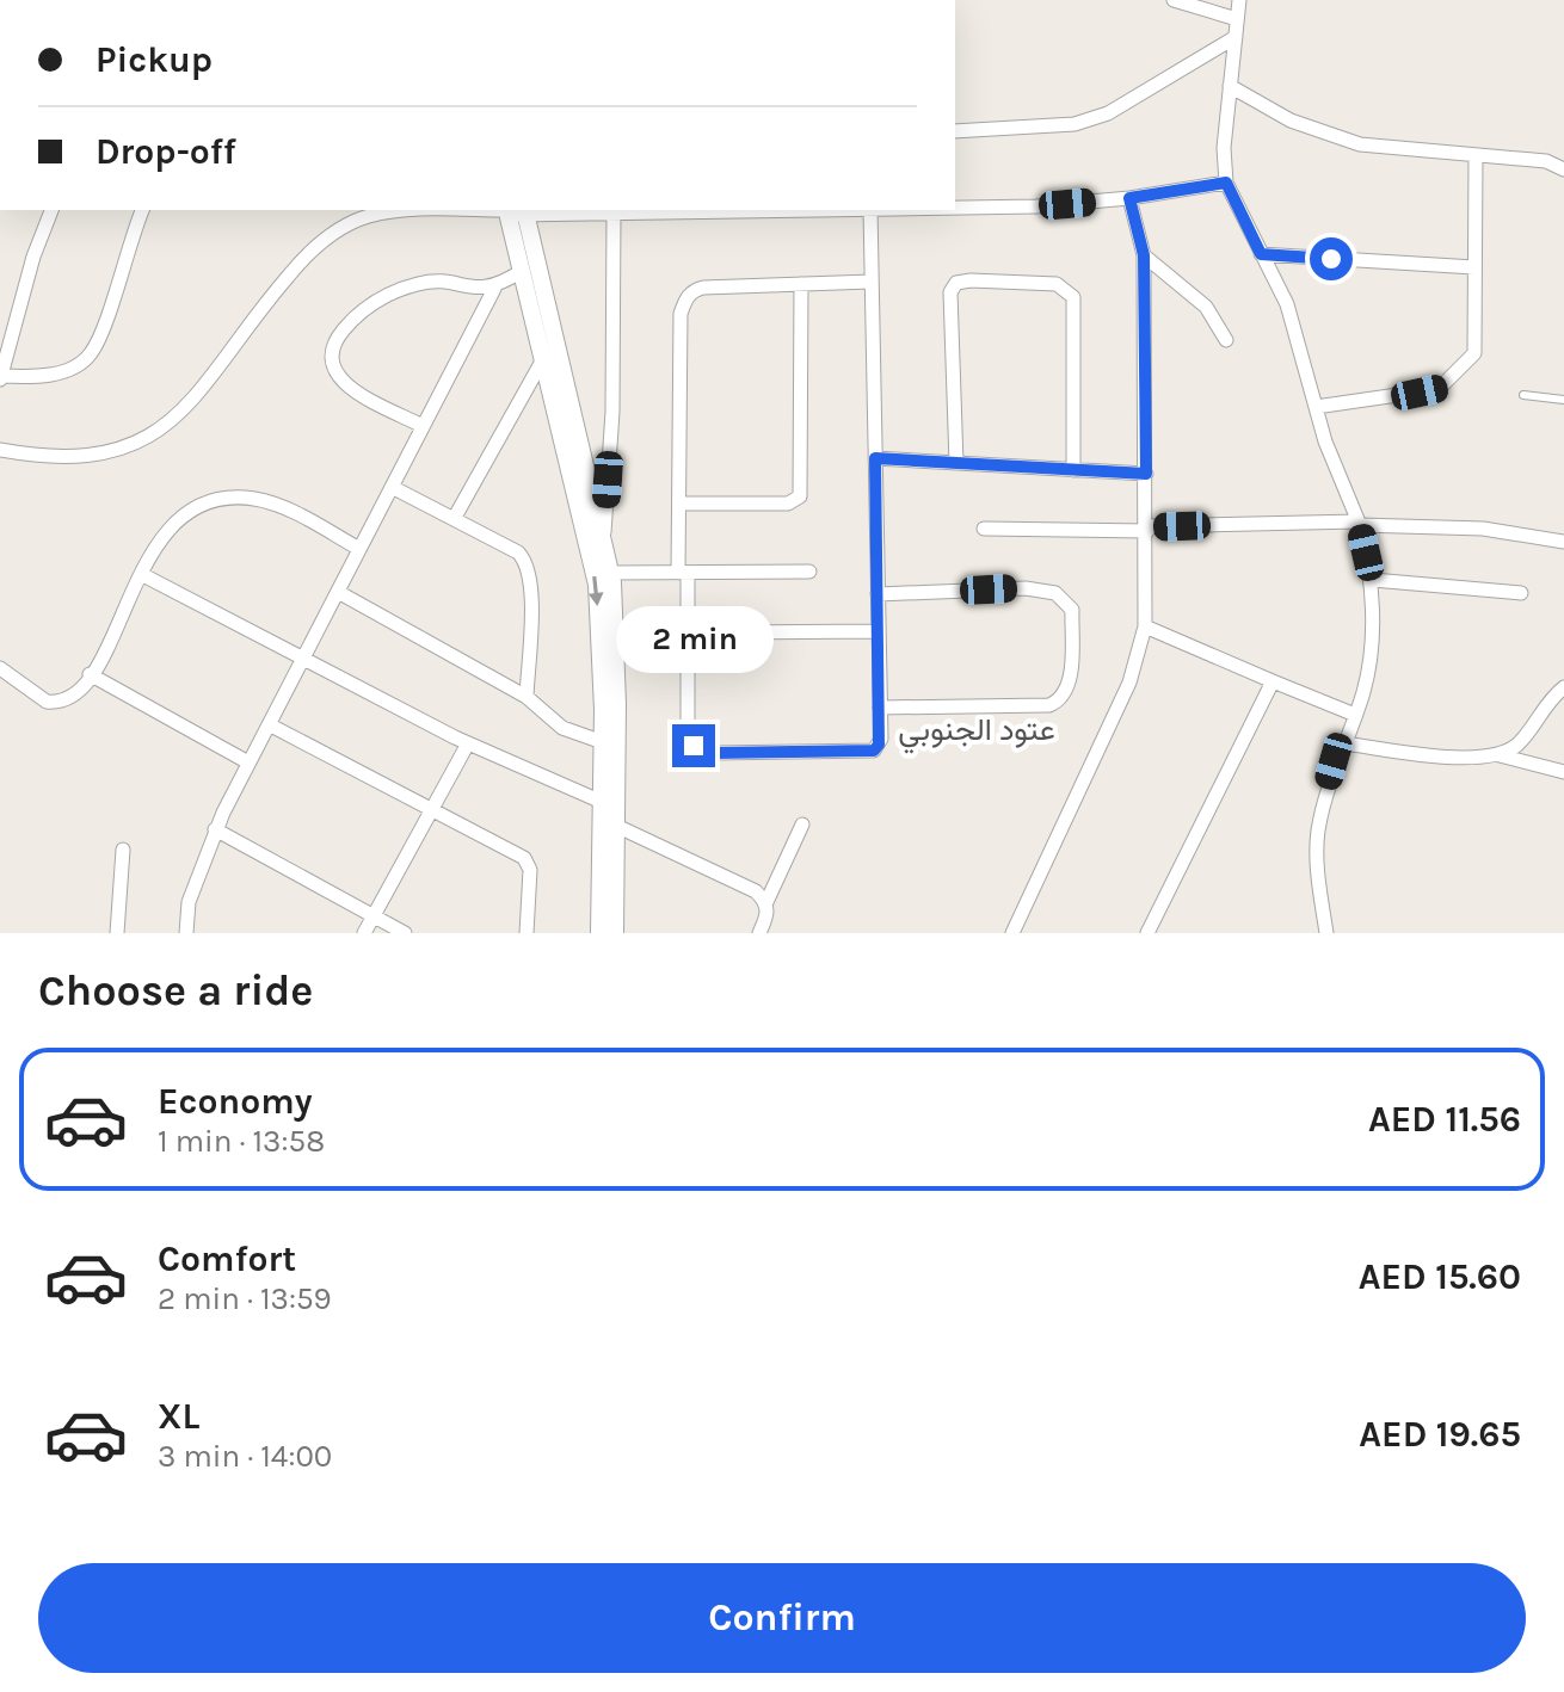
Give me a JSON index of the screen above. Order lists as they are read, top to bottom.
{
  "districts": ["عتود الجنوبي"],
  "page": {
    "banner": ["Pickup", "Drop-off"],
    "bubble": "2 min",
    "heading": "Choose a ride",
    "list": [
      {
        "name": "Economy",
        "note": "1 min · 13:58",
        "value": "AED 11.56"
      },
      {
        "name": "Comfort",
        "note": "2 min · 13:59",
        "value": "AED 15.60"
      },
      {
        "name": "XL",
        "note": "3 min · 14:00",
        "value": "AED 19.65"
      }
    ],
    "buttons": "Confirm"
  }
}
